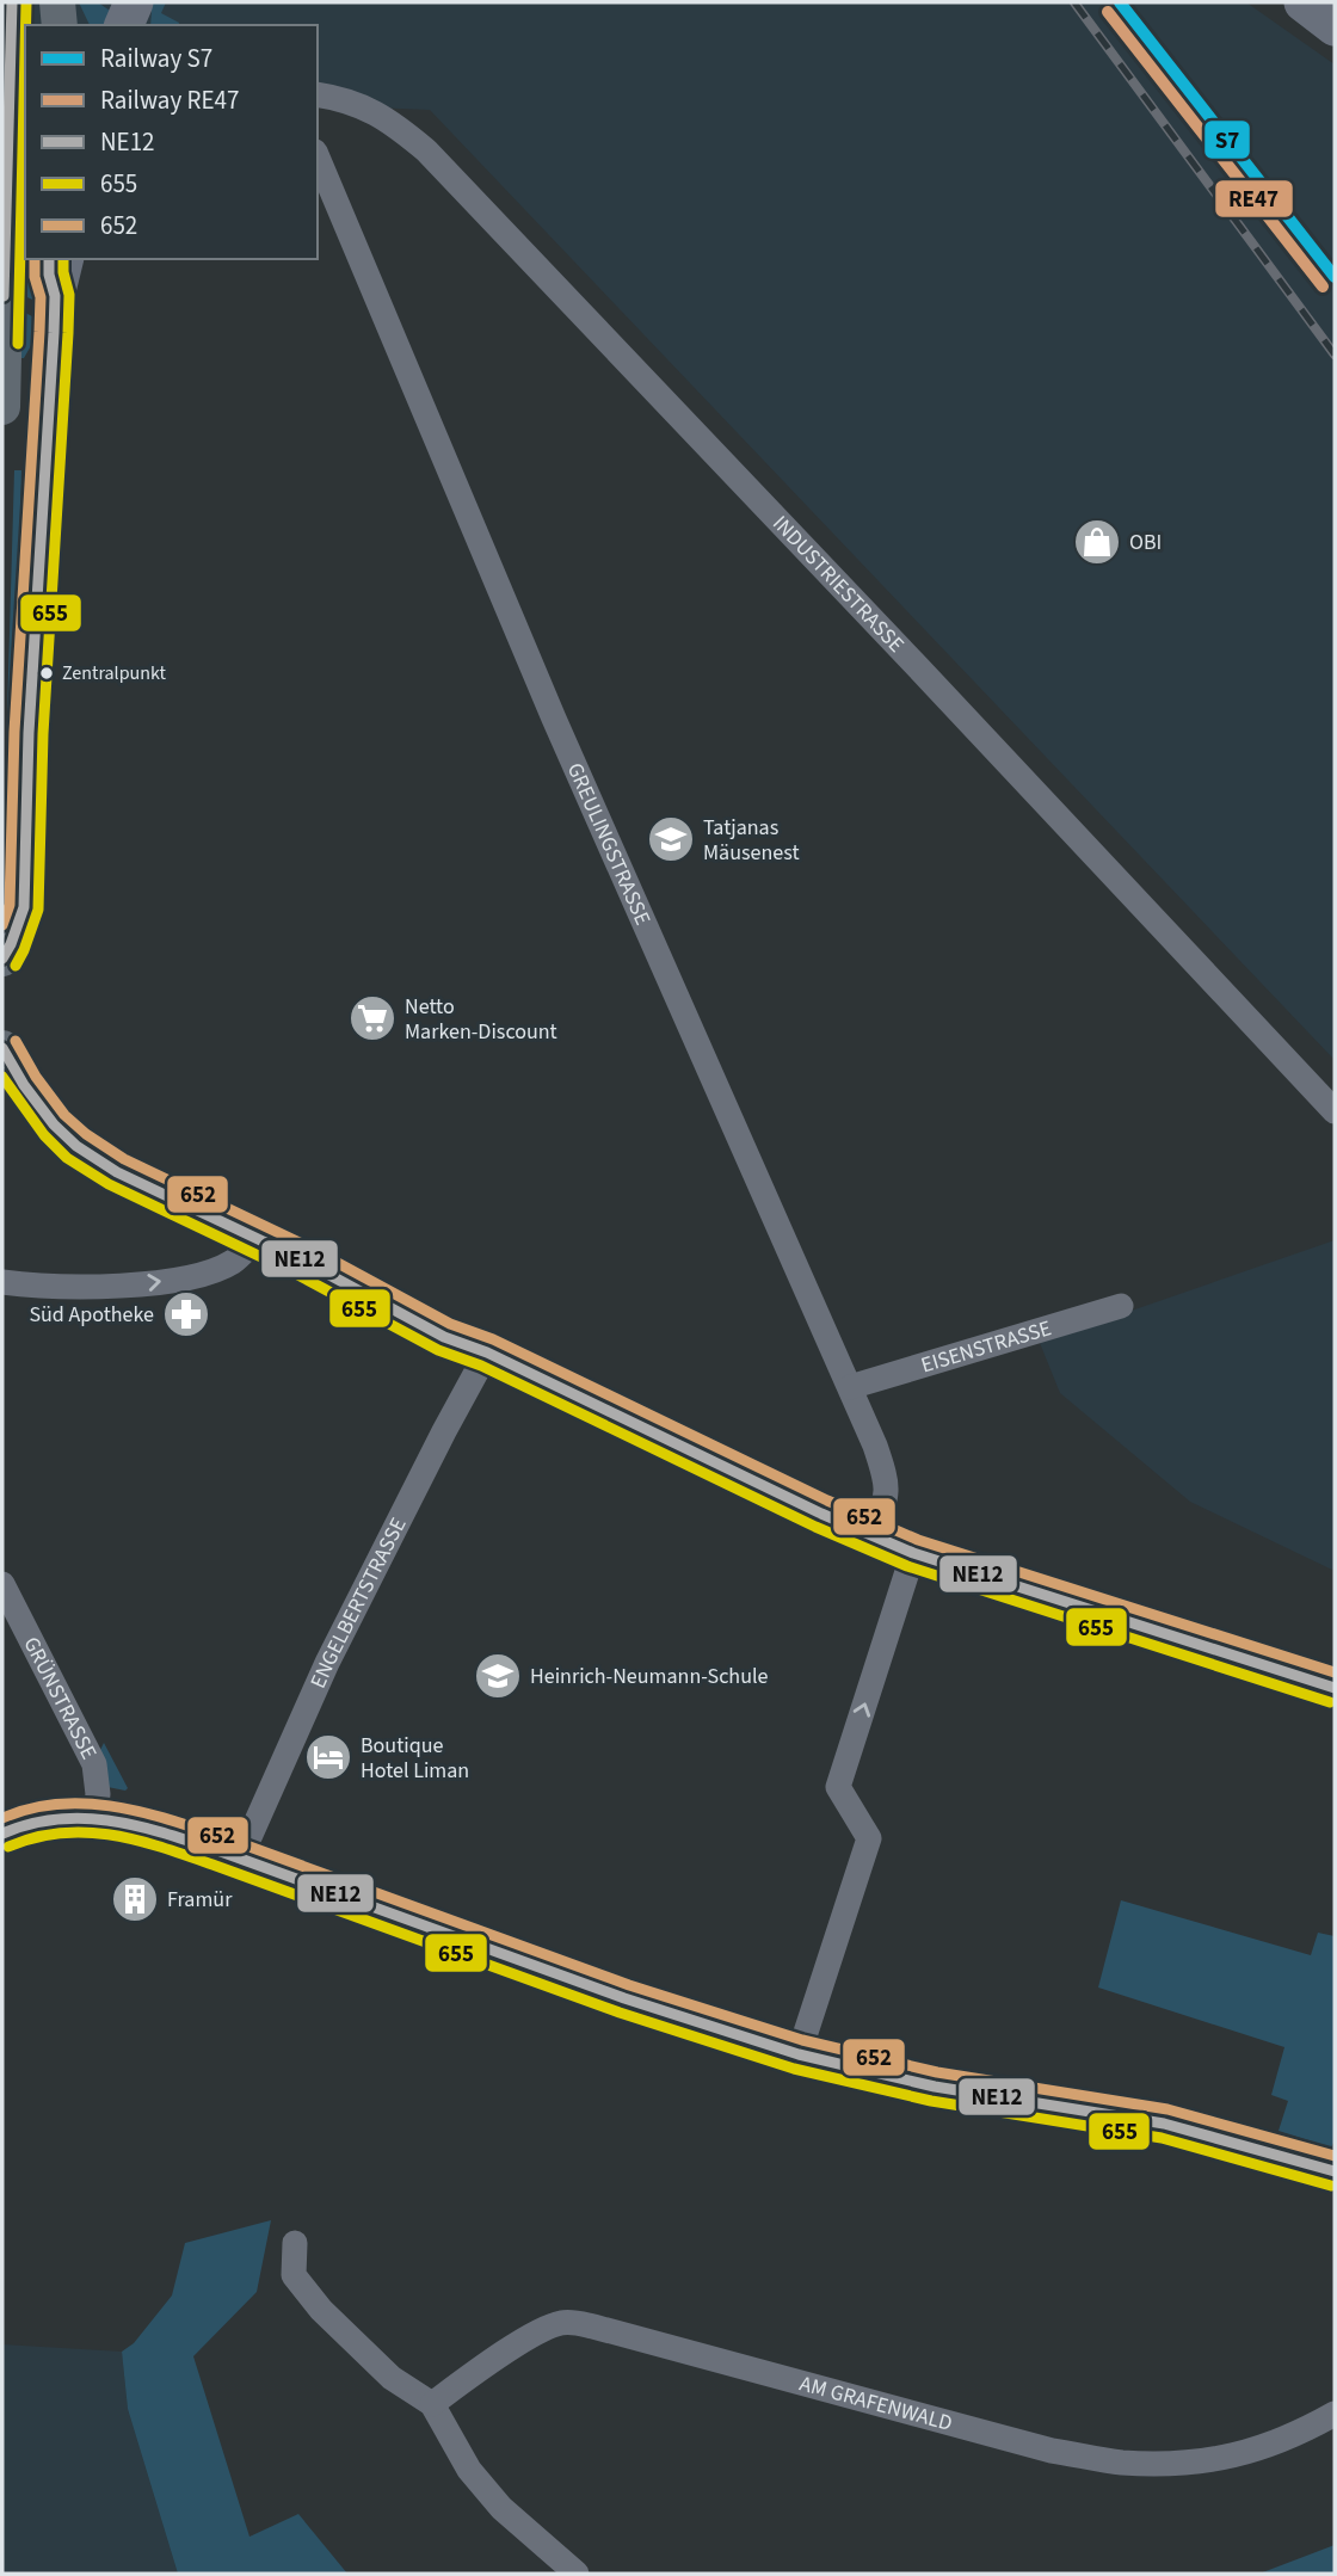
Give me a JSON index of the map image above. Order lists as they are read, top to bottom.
{
  "streets": {
    "street": [
      "INDUSTRIESTRASSE",
      "GREULINGSTRASSE",
      "EISENSTRASSE",
      "ENGELBERTSTRASSE",
      "GRÜNSTRASSE",
      "AM GRAFENWALD"
    ]
  },
  "crossings": [
    ["GREULINGSTRASSE", "EISENSTRASSE"]
  ],
  "places": {
    "shop": ["OBI"],
    "other": ["Zentralpunkt"],
    "school or university": ["Tatjanas Mäusenest", "Heinrich-Neumann-Schule"],
    "supermarket": ["Netto Marken-Discount"],
    "pharmacy": ["Süd Apotheke"],
    "hotel": ["Boutique Hotel Liman"],
    "building": ["Framür"]
  },
  "lines": [
    "rail line S7",
    "transit line NE12",
    "transit line 655",
    "rail line RE47",
    "transit line 652"
  ],
  "legend": [
    "Railway S7",
    "Railway RE47",
    "NE12",
    "655",
    "652"
  ]
}
